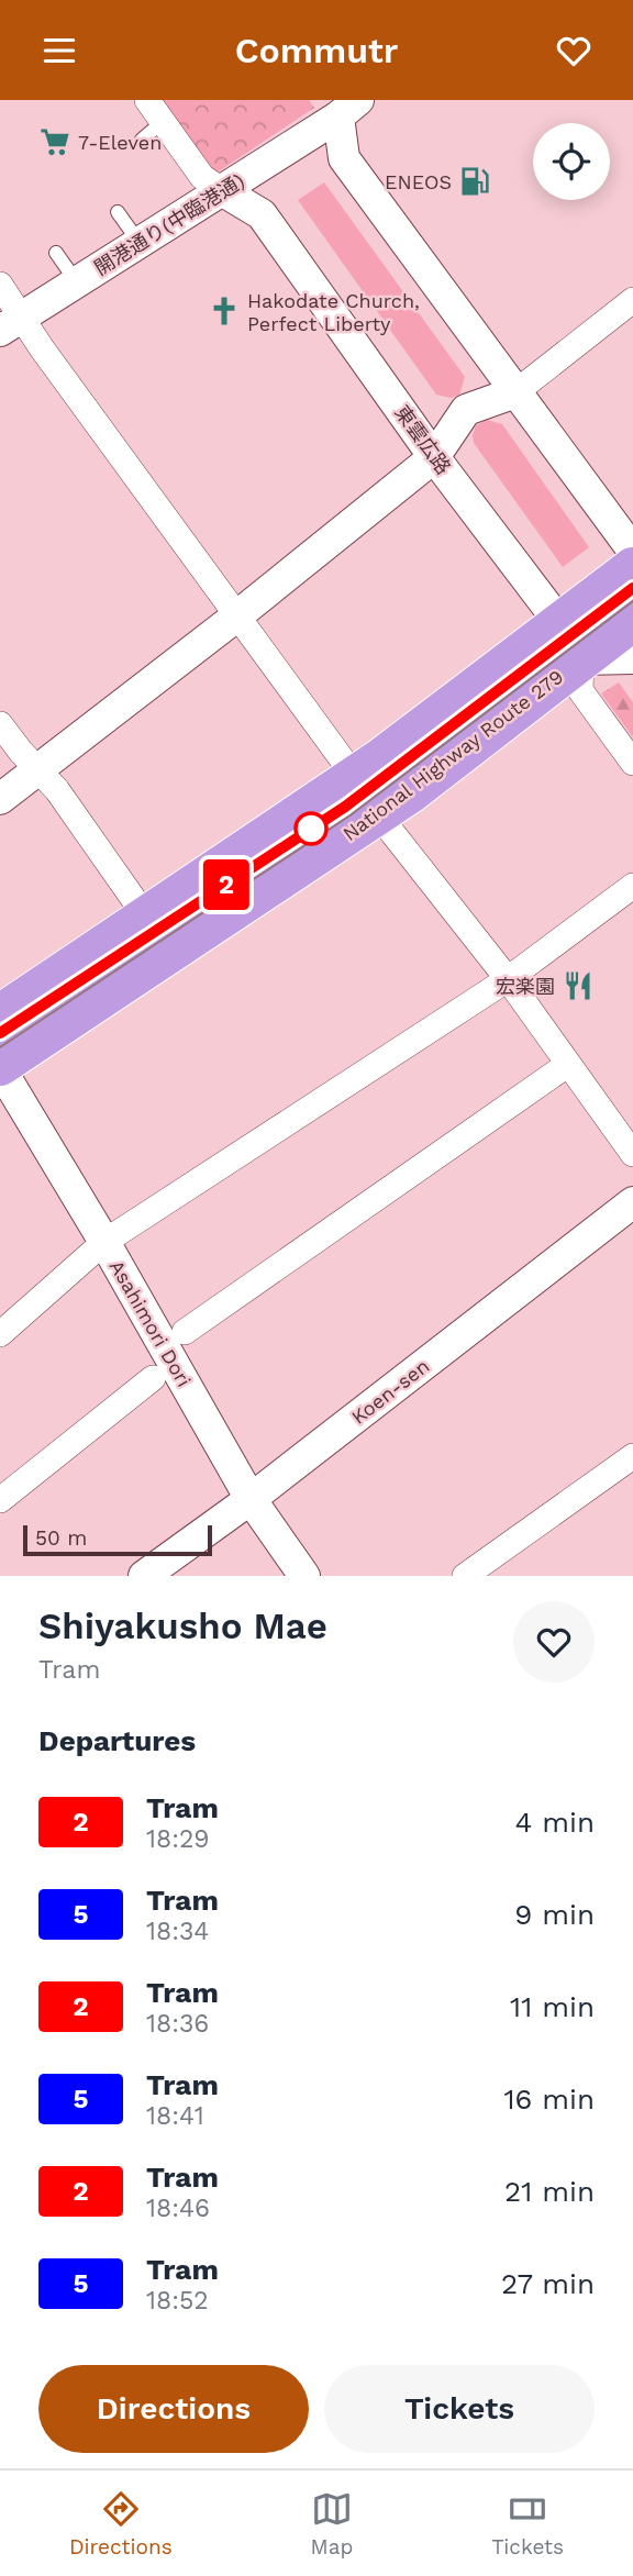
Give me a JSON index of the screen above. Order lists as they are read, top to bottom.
{
  "streets": {
    "highway": ["National Highway Route 279"],
    "street": [
      "開港通り(中臨港通)",
      "東雲広路",
      "Asahimori Dori",
      "Koen-sen"
    ]
  },
  "crossings": [
    ["開港通り(中臨港通)", "東雲広路"],
    ["東雲広路", "National Highway Route 279"],
    ["National Highway Route 279", "Asahimori Dori"],
    ["Asahimori Dori", "Koen-sen"]
  ],
  "places": {
    "supermarket": ["7-Eleven"],
    "fuel station": ["ENEOS"],
    "church": ["Hakodate Church, Perfect Liberty"],
    "restaurant": ["宏楽園"]
  },
  "lines": ["tram line 2"],
  "scale_bar": "50 m",
  "page": {
    "header": "Commutr",
    "on_map": "2",
    "scale": "50 m",
    "heading": [
      ["Shiyakusho Mae", "Tram"],
      "Departures"
    ],
    "list": [
      {
        "mark": "2",
        "name": "Tram",
        "note": "18:29",
        "value": "4 min"
      },
      {
        "mark": "5",
        "name": "Tram",
        "note": "18:34",
        "value": "9 min"
      },
      {
        "mark": "2",
        "name": "Tram",
        "note": "18:36",
        "value": "11 min"
      },
      {
        "mark": "5",
        "name": "Tram",
        "note": "18:41",
        "value": "16 min"
      },
      {
        "mark": "2",
        "name": "Tram",
        "note": "18:46",
        "value": "21 min"
      },
      {
        "mark": "5",
        "name": "Tram",
        "note": "18:52",
        "value": "27 min"
      }
    ],
    "buttons": ["Directions", "Tickets"],
    "tabs": ["Directions", "Map", "Tickets"]
  }
}
